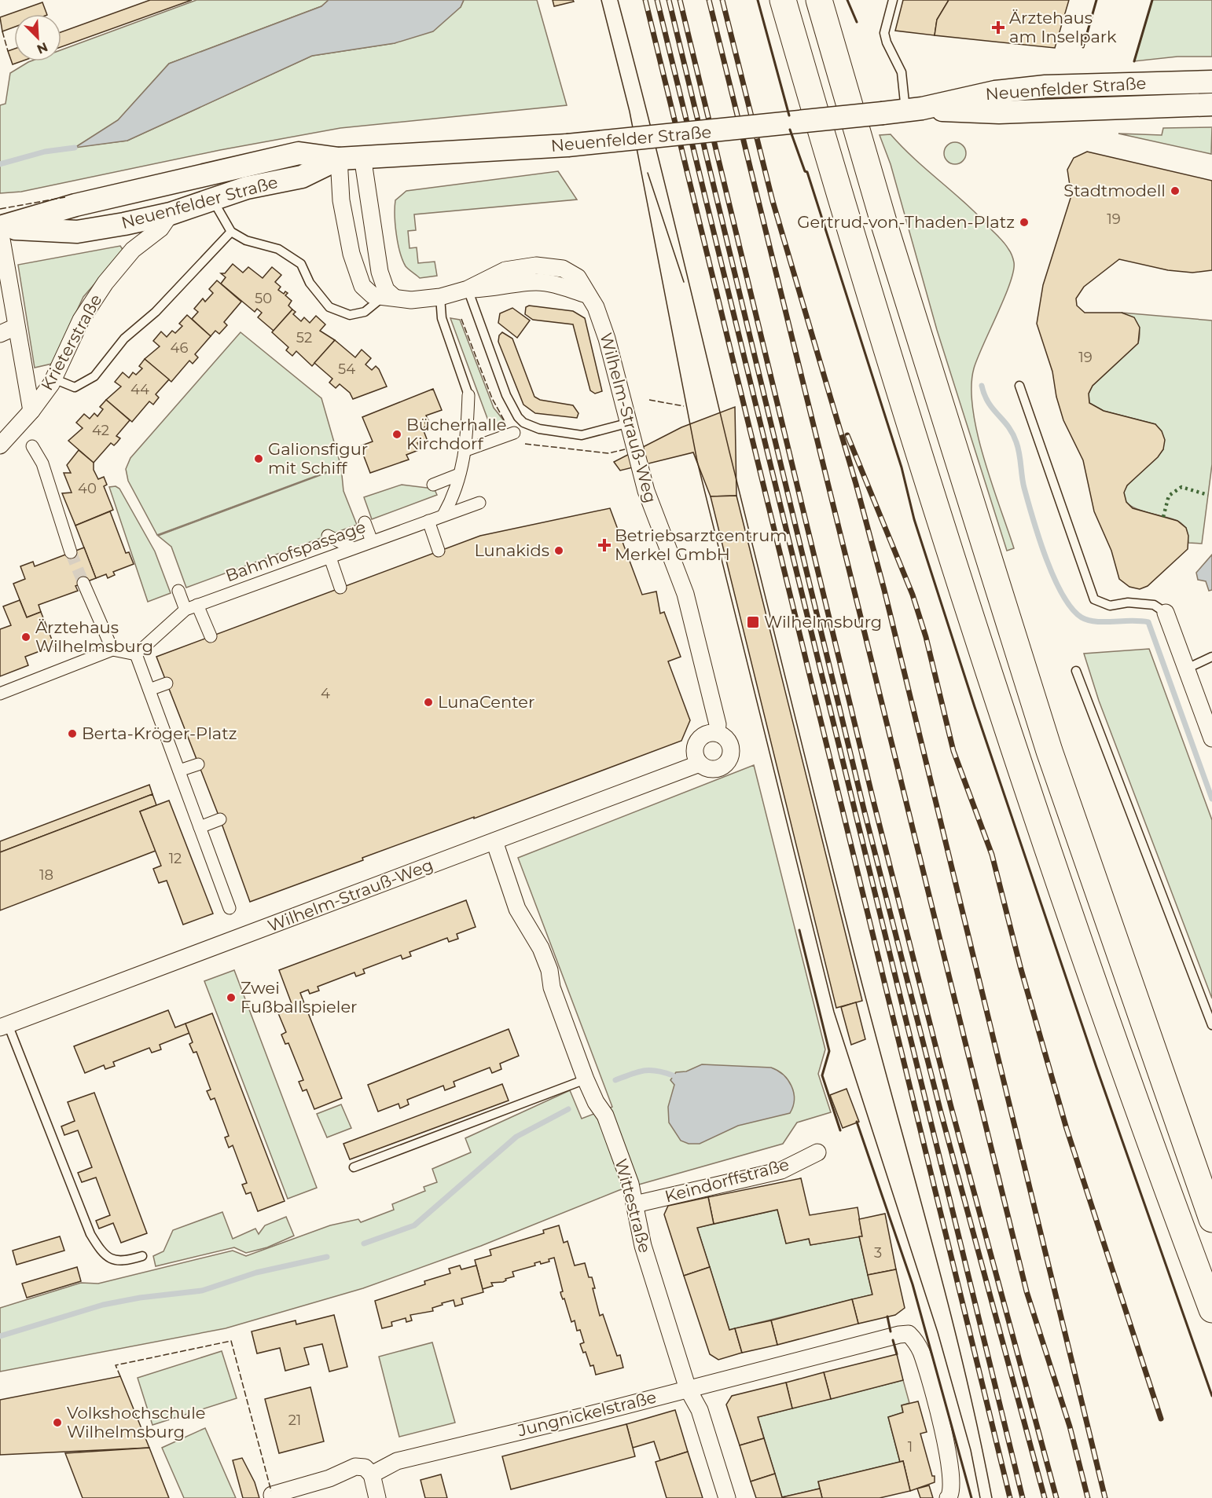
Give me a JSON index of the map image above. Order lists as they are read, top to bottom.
{
  "streets": {
    "main road": ["Neuenfelder Straße"],
    "street": [
      "Krieterstraße",
      "Wilhelm-Strauß-Weg",
      "Bahnhofspassage",
      "Keindorffstraße",
      "Wittestraße",
      "Jungnickelstraße"
    ]
  },
  "crossings": [
    ["Neuenfelder Straße", "Krieterstraße"],
    ["Neuenfelder Straße", "Wilhelm-Strauß-Weg"],
    ["Wilhelm-Strauß-Weg", "Wittestraße"],
    ["Keindorffstraße", "Wittestraße"],
    ["Wittestraße", "Jungnickelstraße"]
  ],
  "places": {
    "health": ["Ärztehaus am Inselpark", "Betriebsarztcentrum Merkel GmbH"],
    "other": [
      "Stadtmodell",
      "Gertrud-von-Thaden-Platz",
      "Bücherhalle Kirchdorf",
      "Galionsfigur mit Schiff",
      "Lunakids",
      "Ärztehaus Wilhelmsburg",
      "LunaCenter",
      "Berta-Kröger-Platz",
      "Zwei Fußballspieler",
      "Volkshochschule Wilhelmsburg"
    ],
    "transit": ["Wilhelmsburg"]
  },
  "house_numbers": [
    "19",
    "50",
    "52",
    "46",
    "19",
    "54",
    "44",
    "42",
    "40",
    "4",
    "12",
    "18",
    "3",
    "21",
    "1"
  ],
  "north": "bottom right"
}
